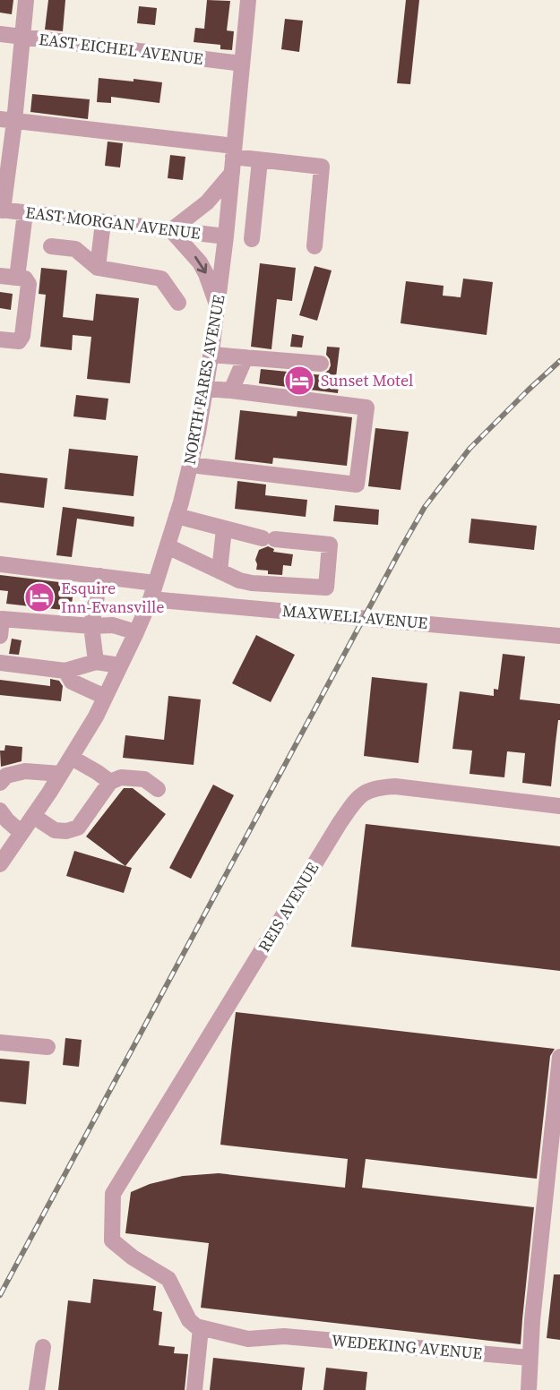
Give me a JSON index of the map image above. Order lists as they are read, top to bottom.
{
  "streets": {
    "street": [
      "EAST EICHEL AVENUE",
      "EAST MORGAN AVENUE",
      "NORTH FARES AVENUE",
      "MAXWELL AVENUE",
      "REIS AVENUE",
      "WEDEKING AVENUE"
    ]
  },
  "crossings": [
    ["EAST EICHEL AVENUE", "NORTH FARES AVENUE"],
    ["EAST MORGAN AVENUE", "NORTH FARES AVENUE"],
    ["NORTH FARES AVENUE", "MAXWELL AVENUE"],
    ["REIS AVENUE", "WEDEKING AVENUE"]
  ],
  "places": {
    "hotel": ["Sunset Motel", "Esquire Inn-Evansville"]
  }
}
